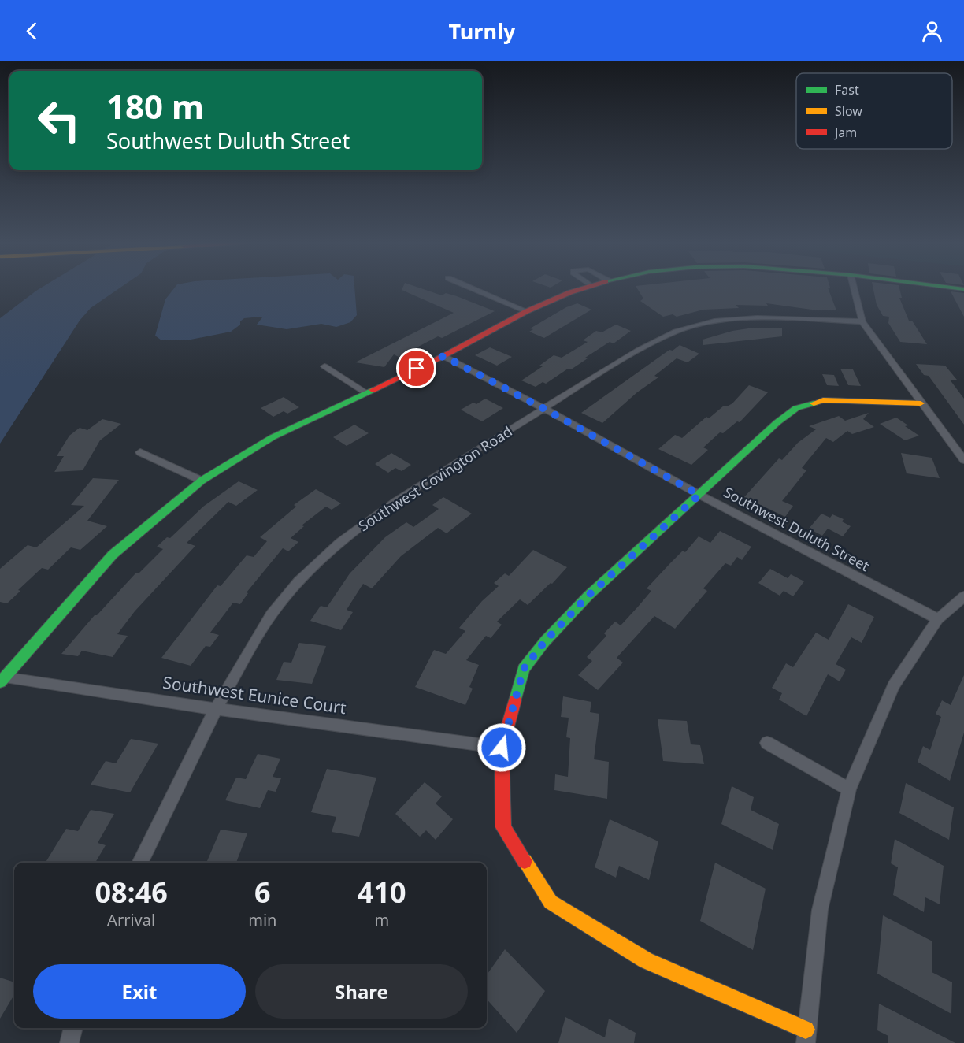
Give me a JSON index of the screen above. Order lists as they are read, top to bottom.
{
  "streets": {
    "street": ["Southwest Covington Road", "Southwest Duluth Street", "Southwest Eunice Court"]
  },
  "crossings": [
    ["Southwest Covington Road", "Southwest Duluth Street"],
    ["Southwest Covington Road", "Southwest Eunice Court"]
  ],
  "legend": ["Fast", "Slow", "Jam"],
  "page": {
    "header": "Turnly",
    "turn": ["180 m", "Southwest Duluth Street"],
    "eta": [
      "08:46",
      "Arrival",
      "6",
      "min",
      "410",
      "m"
    ],
    "buttons": ["Exit", "Share"]
  }
}
